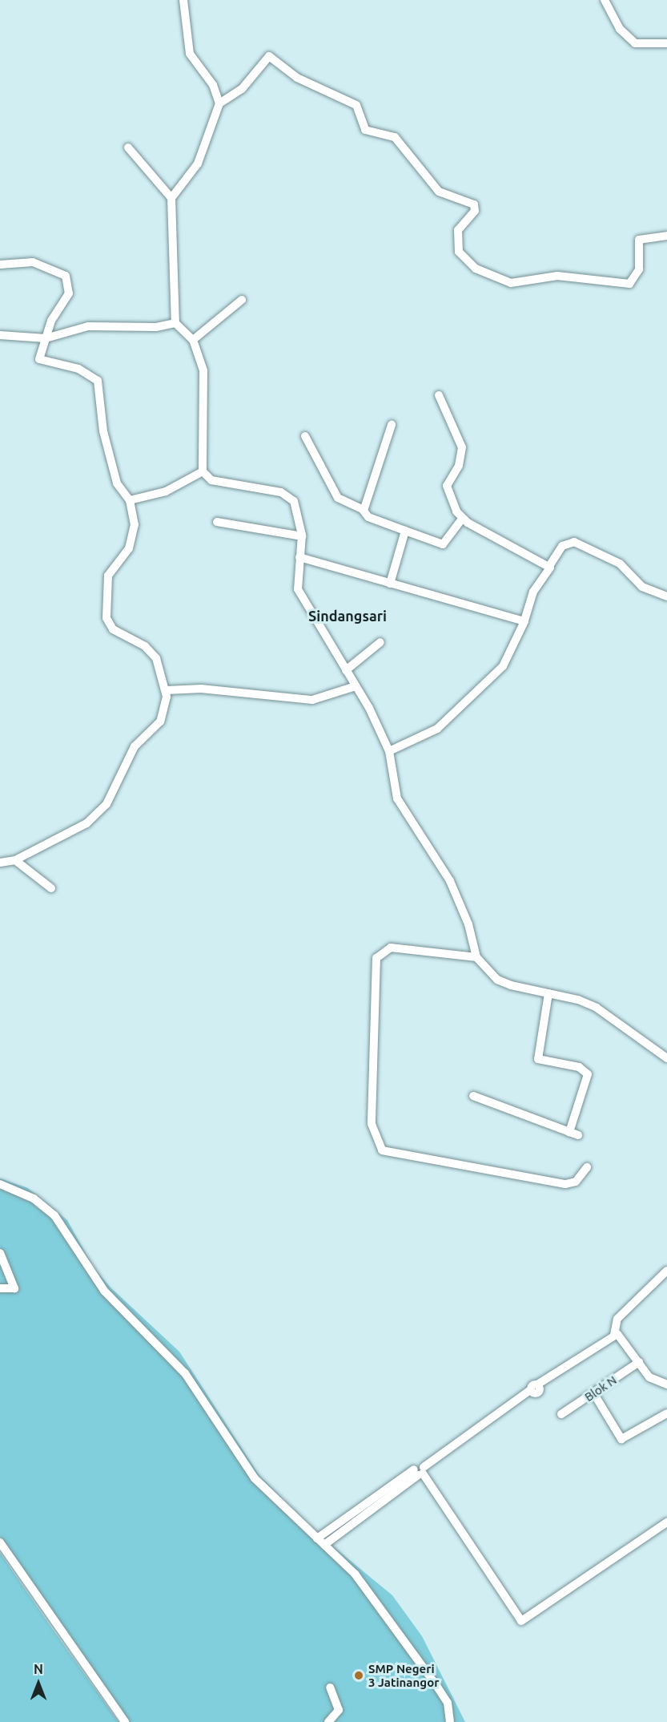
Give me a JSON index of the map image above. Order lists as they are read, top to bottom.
{
  "streets": {
    "street": ["Blok N"]
  },
  "districts": ["Sindangsari"],
  "places": ["SMP Negeri 3 Jatinangor"],
  "north": "top"
}
